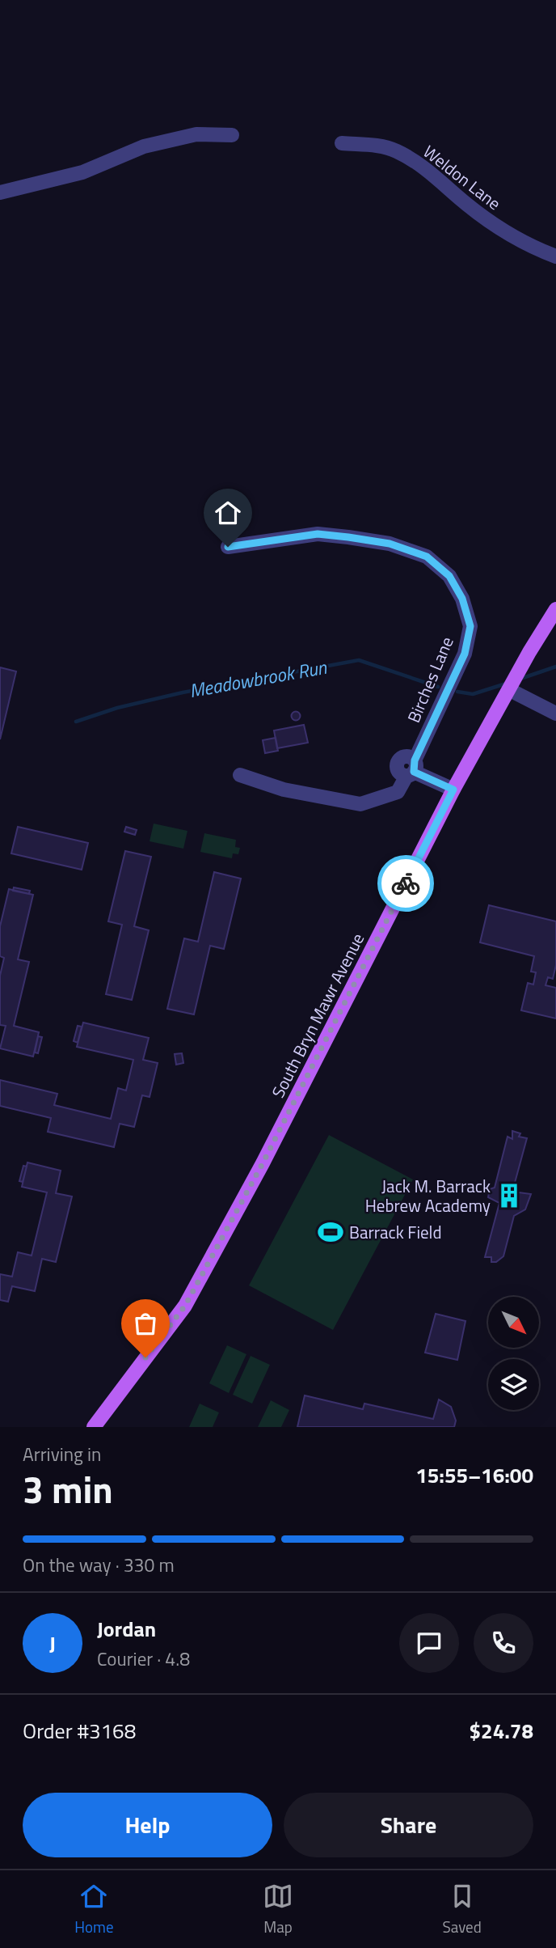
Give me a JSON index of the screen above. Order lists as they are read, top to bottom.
{
  "streets": {
    "main road": ["South Bryn Mawr Avenue"],
    "street": ["Weldon Lane", "Birches Lane"]
  },
  "water": ["Meadowbrook Run"],
  "places": {
    "building": ["Jack M. Barrack Hebrew Academy"],
    "sports": ["Barrack Field"]
  },
  "north": "bottom right",
  "page": {
    "heading": ["3 min", "Arriving in", "15:55–16:00"],
    "panel": [
      "Jordan",
      "Courier · 4.8",
      "Order #3168",
      "$24.78"
    ],
    "bar": "On the way · 330 m",
    "round": "J",
    "buttons": ["Help", "Share"],
    "tabs": ["Home", "Map", "Saved"]
  }
}
